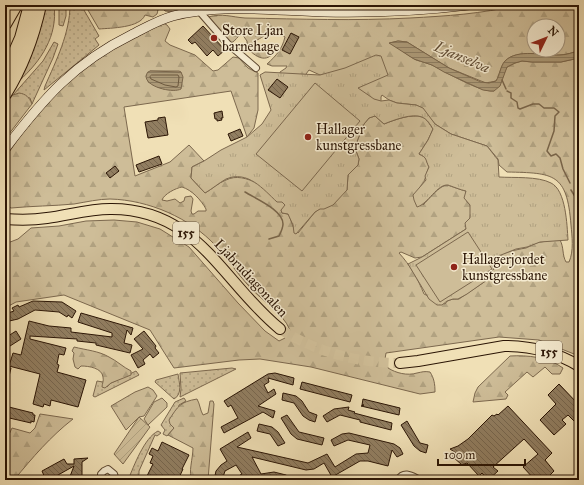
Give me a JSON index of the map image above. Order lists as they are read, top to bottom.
{
  "streets": {
    "main road": ["155", "Ljabrudiagonalen"]
  },
  "water": ["Ljanselva"],
  "places": ["Store Ljan barnehage", "Hallager kunstgressbane", "Hallagerjordet kunstgressbane"],
  "scale_bar": "100 m",
  "north": "top right"
}
